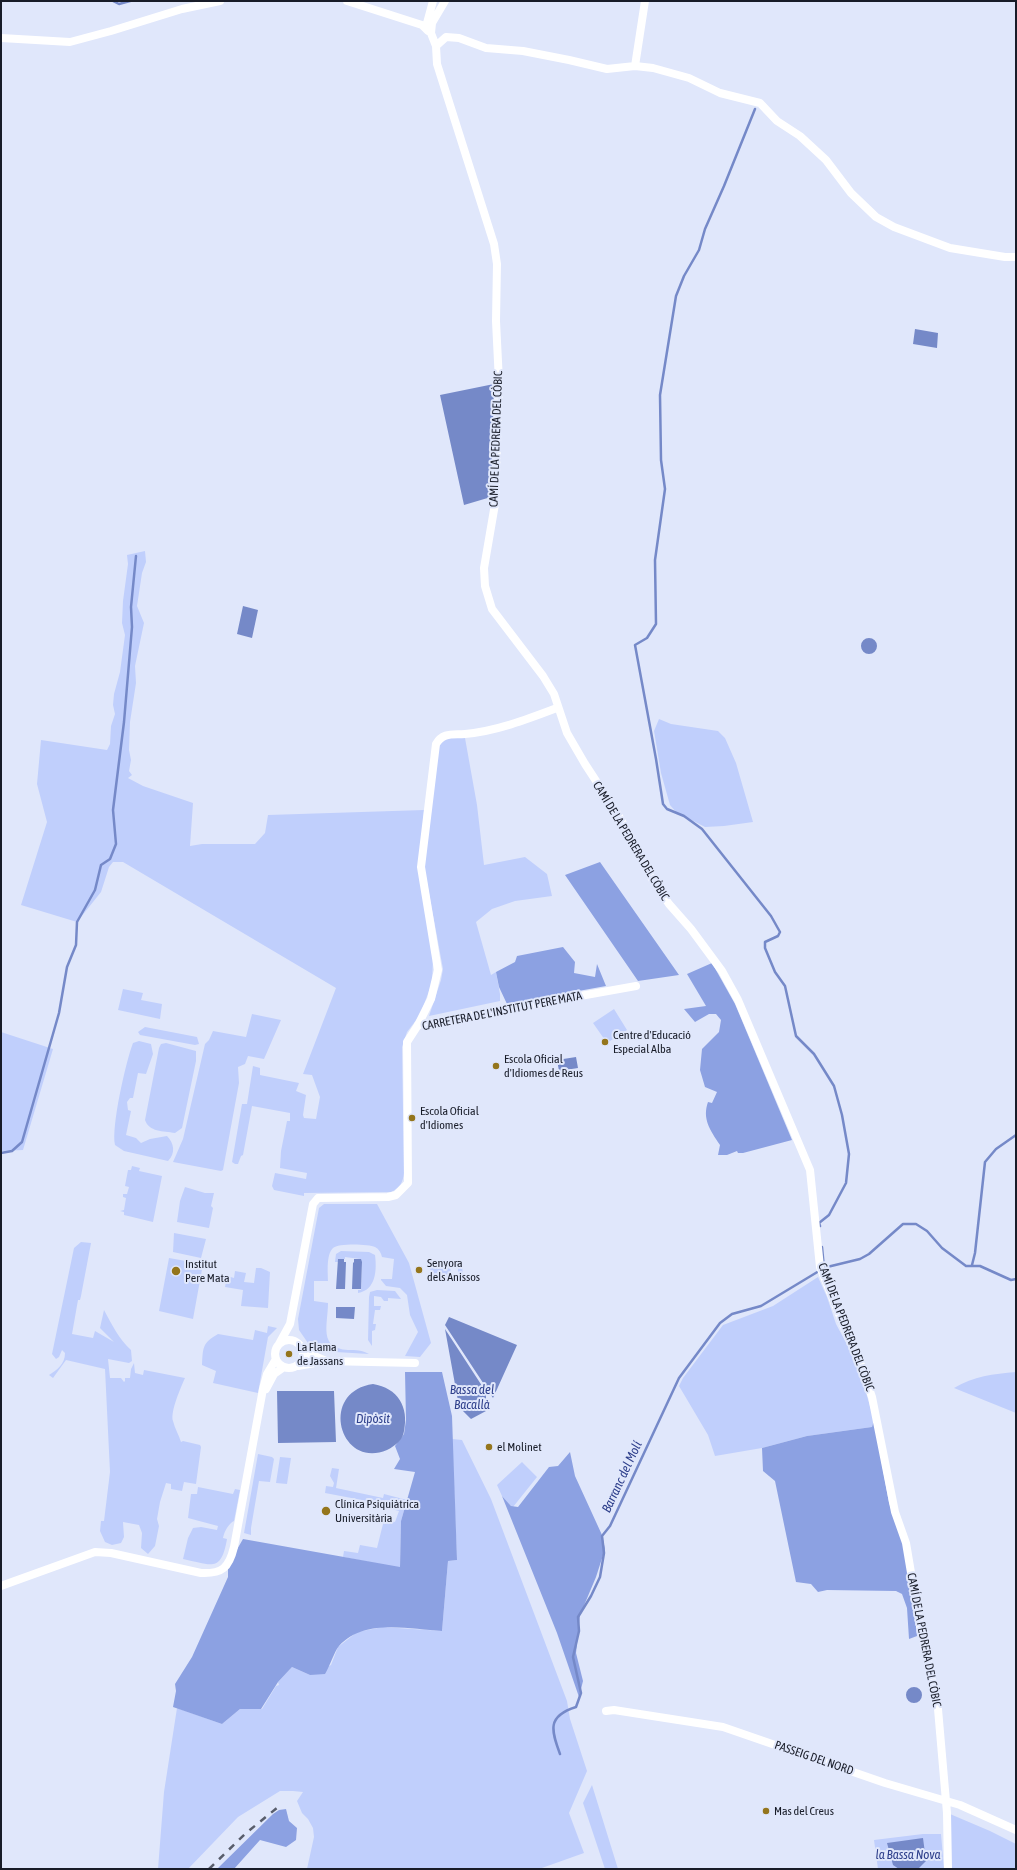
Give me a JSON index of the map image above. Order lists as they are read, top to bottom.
{
  "streets": {
    "street": ["CAMÍ DE LA PEDRERA DEL CÒBIC", "CARRETERA DE L'INSTITUT PERE MATA", "PASSEIG DEL NORD"]
  },
  "crossings": [
    ["CAMÍ DE LA PEDRERA DEL CÒBIC", "PASSEIG DEL NORD"]
  ],
  "water": [
    "Bassa del Bacallà",
    "Dipòsit",
    "Barranc del Molí",
    "la Bassa Nova"
  ],
  "places": [
    "Centre d'Educació Especial Alba",
    "Escola Oficial d'Idiomes de Reus",
    "Escola Oficial d'Idiomes",
    "Senyora dels Anissos",
    "Institut Pere Mata",
    "La Flama de Jassans",
    "el Molinet",
    "Clínica Psiquiàtrica Universitària",
    "Mas del Creus"
  ]
}
